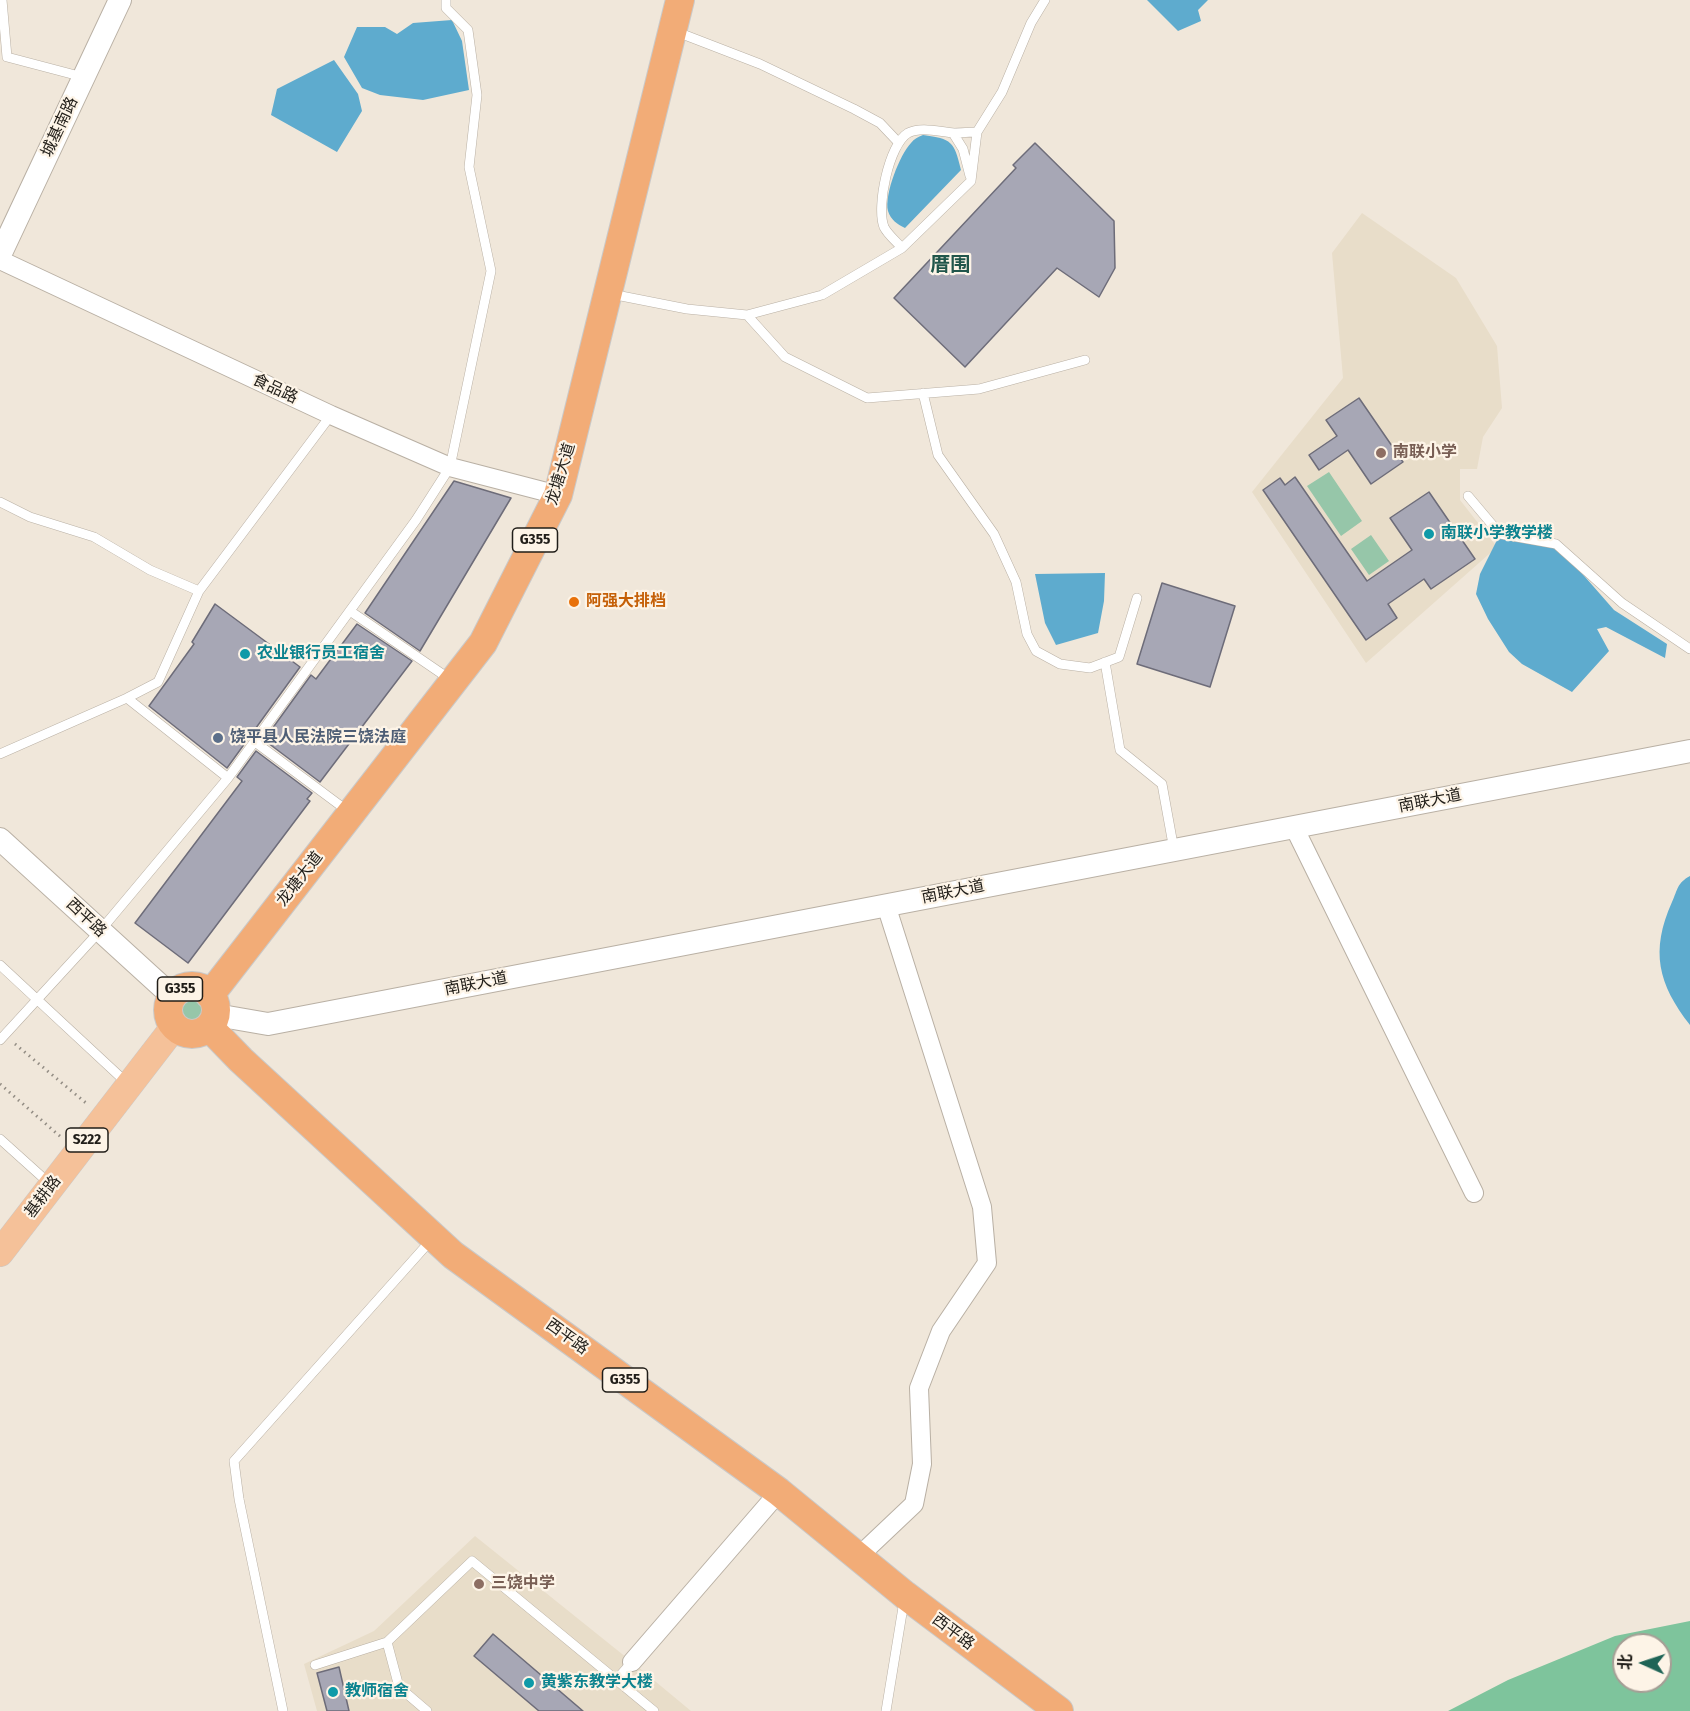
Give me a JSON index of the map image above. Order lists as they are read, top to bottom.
{
  "streets": {
    "highway": ["龙塘大道", "G355", "西平路"],
    "main road": ["S222", "基耕路"],
    "street": ["城基南路", "食品路", "南联大道"]
  },
  "crossings": [
    ["食品路", "龙塘大道"],
    ["龙塘大道", "G355"],
    ["龙塘大道", "南联大道"],
    ["龙塘大道", "西平路"],
    ["龙塘大道", "基耕路"],
    ["G355", "南联大道"],
    ["G355", "西平路"],
    ["G355", "基耕路"],
    ["南联大道", "西平路"],
    ["南联大道", "基耕路"],
    ["西平路", "基耕路"]
  ],
  "districts": ["厝围"],
  "places": [
    "南联小学",
    "南联小学教学楼",
    "阿强大排档",
    "农业银行员工宿舍",
    "饶平县人民法院三饶法庭",
    "三饶中学",
    "黄紫东教学大楼",
    "教师宿舍"
  ],
  "north": "left"
}
